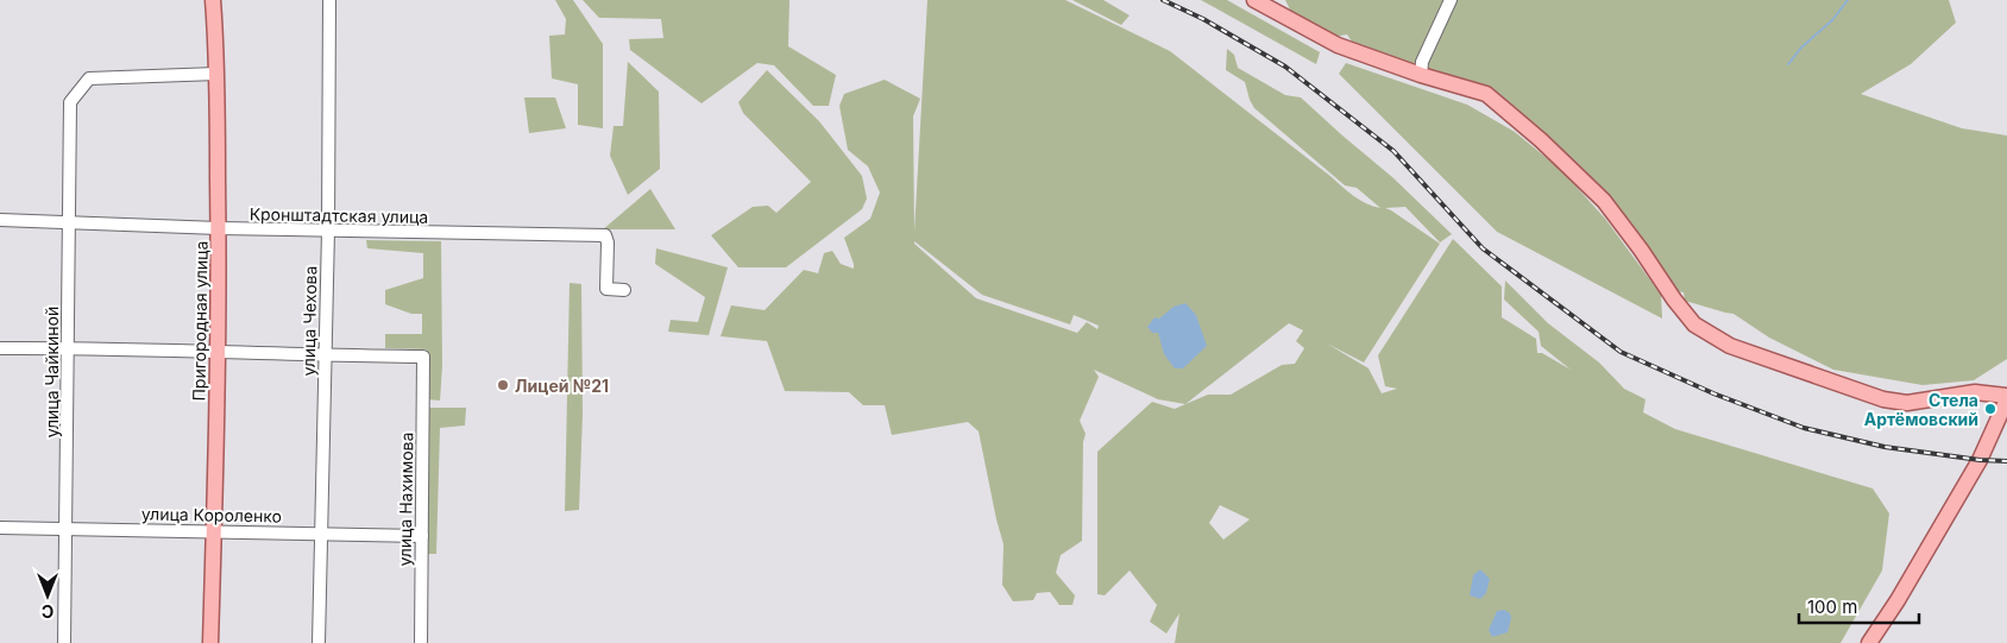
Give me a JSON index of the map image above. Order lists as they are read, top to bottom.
{
  "streets": {
    "main road": ["Пригородная улица"],
    "street": [
      "Кронштадтская улица",
      "улица Чехова",
      "улица Чайкиной",
      "улица Нахимова",
      "улица Короленко"
    ]
  },
  "crossings": [
    ["Кронштадтская улица", "Пригородная улица"],
    ["Кронштадтская улица", "улица Чехова"],
    ["Кронштадтская улица", "улица Чайкиной"],
    ["Пригородная улица", "улица Чайкиной"],
    ["Пригородная улица", "улица Короленко"],
    ["улица Чехова", "улица Нахимова"],
    ["улица Чехова", "улица Короленко"],
    ["улица Чайкиной", "улица Короленко"],
    ["улица Нахимова", "улица Короленко"]
  ],
  "places": ["Лицей №21", "Стела Артёмовский"],
  "scale_bar": "100 m",
  "north": "bottom"
}
